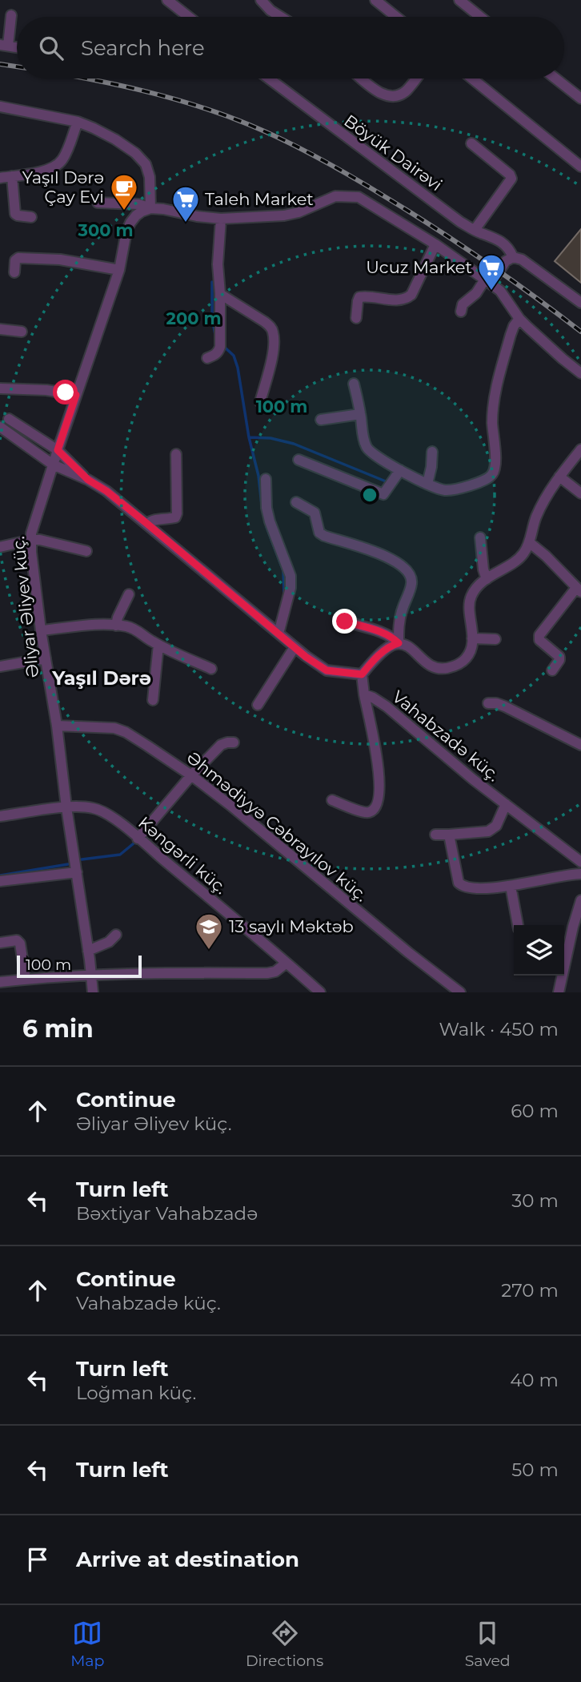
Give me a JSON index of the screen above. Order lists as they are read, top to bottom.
{
  "streets": {
    "street": [
      "Böyük Dairəvi",
      "Əliyar Əliyev küç.",
      "Vahabzadə küç.",
      "Əhmədiyyə Cəbrayılov küç.",
      "Kəngərli küç."
    ]
  },
  "crossings": [
    ["Əliyar Əliyev küç.", "Əhmədiyyə Cəbrayılov küç."],
    ["Əliyar Əliyev küç.", "Kəngərli küç."]
  ],
  "districts": ["Yaşıl Dərə"],
  "places": {
    "cafe": ["Yaşıl Dərə Çay Evi"],
    "supermarket": ["Taleh Market", "Ucuz Market"],
    "school or university": ["13 saylı Məktəb"]
  },
  "scale_bar": "100 m",
  "page": {
    "search": "Search here",
    "scale": "100 m",
    "heading": ["6 min", "Walk · 450 m"],
    "list": [
      ["Continue", "Əliyar Əliyev küç.", "60 m"],
      ["Turn left", "Bəxtiyar Vahabzadə", "30 m"],
      ["Continue", "Vahabzadə küç.", "270 m"],
      ["Turn left", "Loğman küç.", "40 m"],
      ["Turn left", "50 m"],
      "Arrive at destination"
    ],
    "nav": ["Map", "Directions", "Saved"]
  },
  "rings": ["300 m", "200 m", "100 m"]
}
